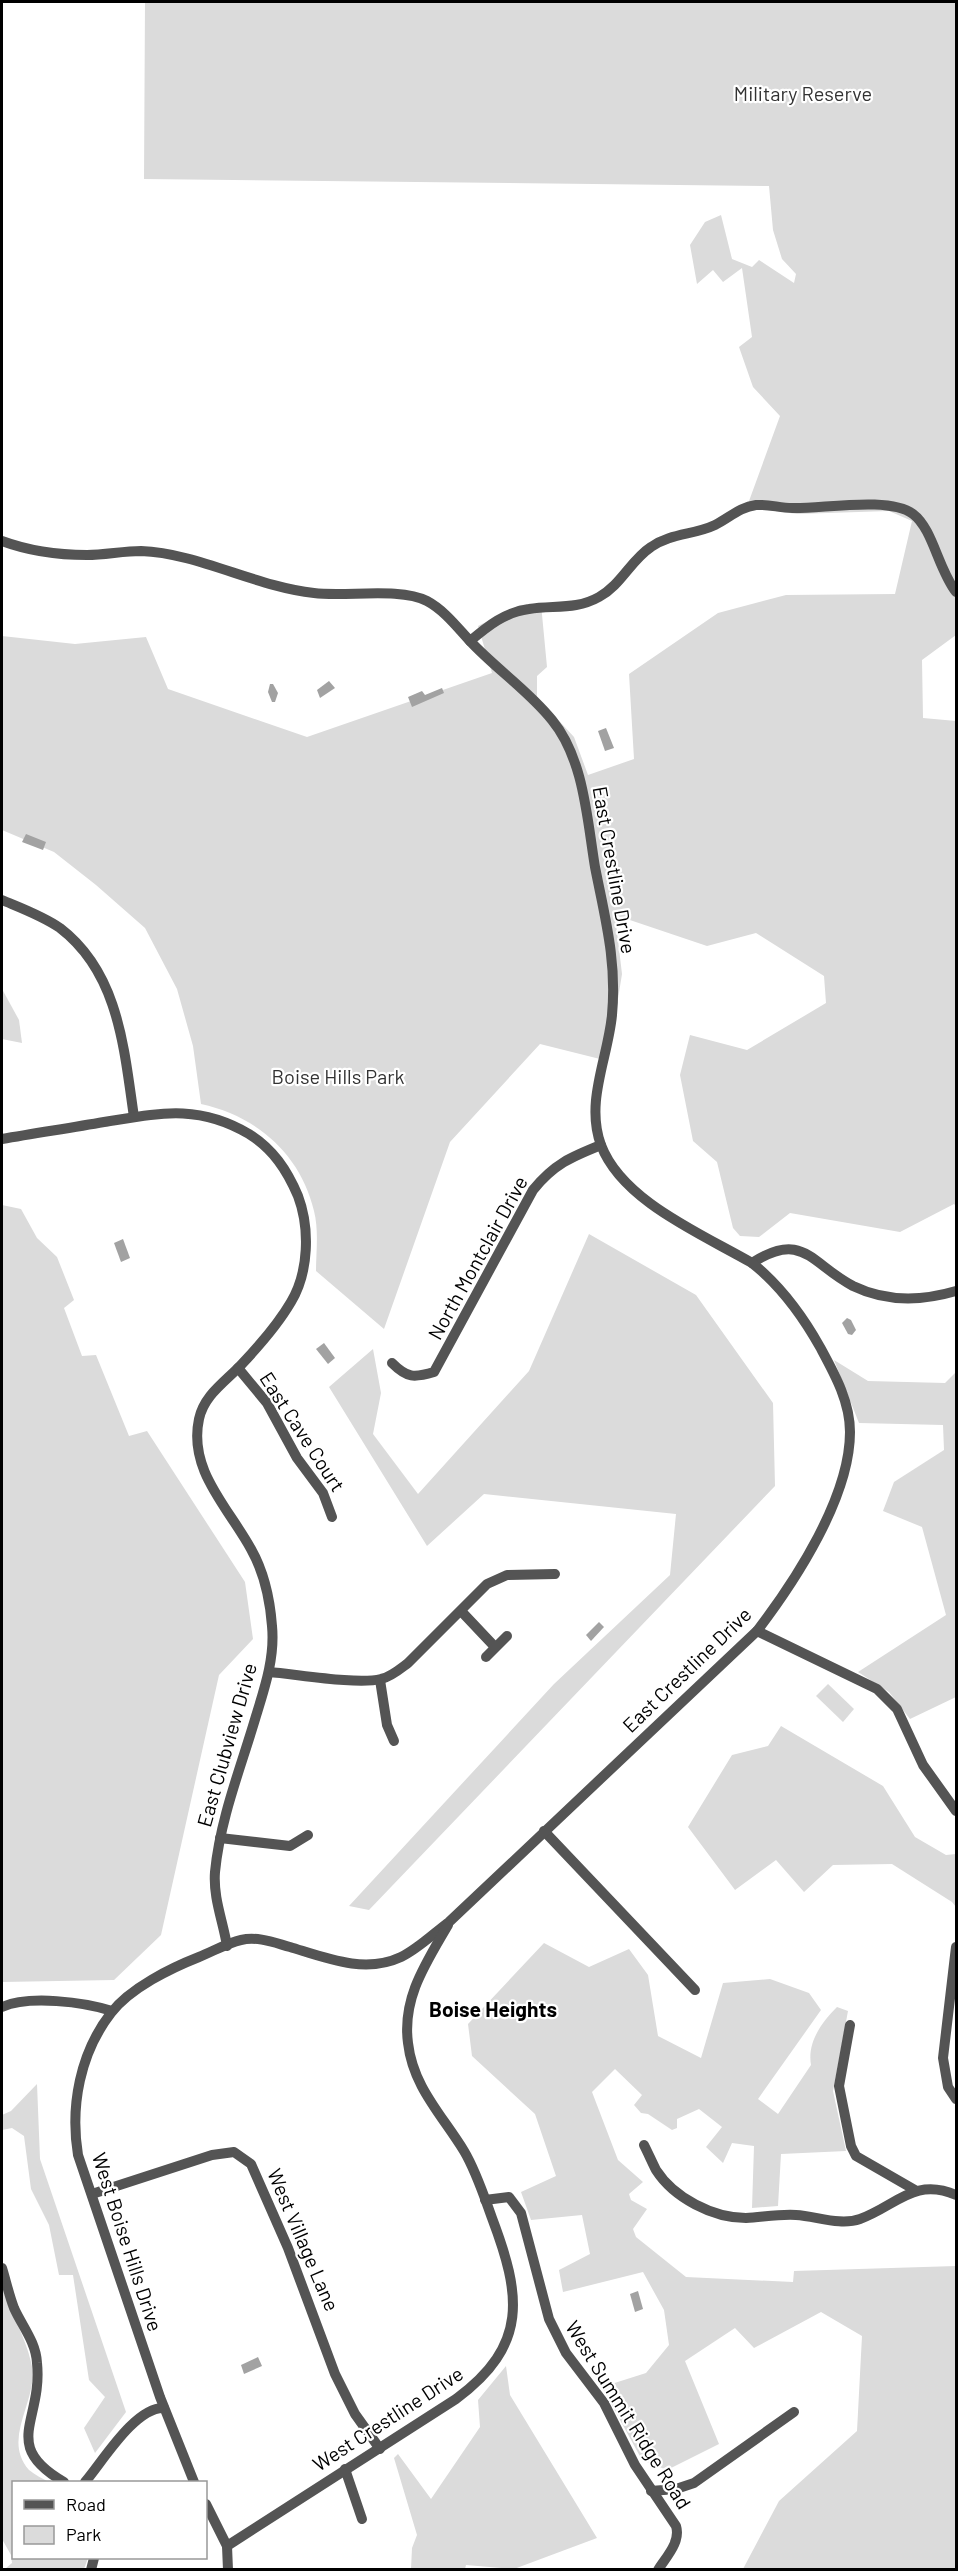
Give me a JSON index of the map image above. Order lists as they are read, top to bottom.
{
  "streets": {
    "street": [
      "East Crestline Drive",
      "North Montclair Drive",
      "East Cave Court",
      "East Clubview Drive",
      "West Village Lane",
      "West Boise Hills Drive",
      "West Summit Ridge Road",
      "West Crestline Drive"
    ]
  },
  "crossings": [
    ["East Crestline Drive", "North Montclair Drive"],
    ["East Crestline Drive", "West Crestline Drive"],
    ["East Cave Court", "East Clubview Drive"],
    ["West Village Lane", "West Boise Hills Drive"],
    ["West Village Lane", "West Crestline Drive"],
    ["West Summit Ridge Road", "West Crestline Drive"]
  ],
  "districts": ["Boise Heights"],
  "parks": ["Military Reserve", "Boise Hills Park"],
  "legend": ["Road", "Park"]
}
